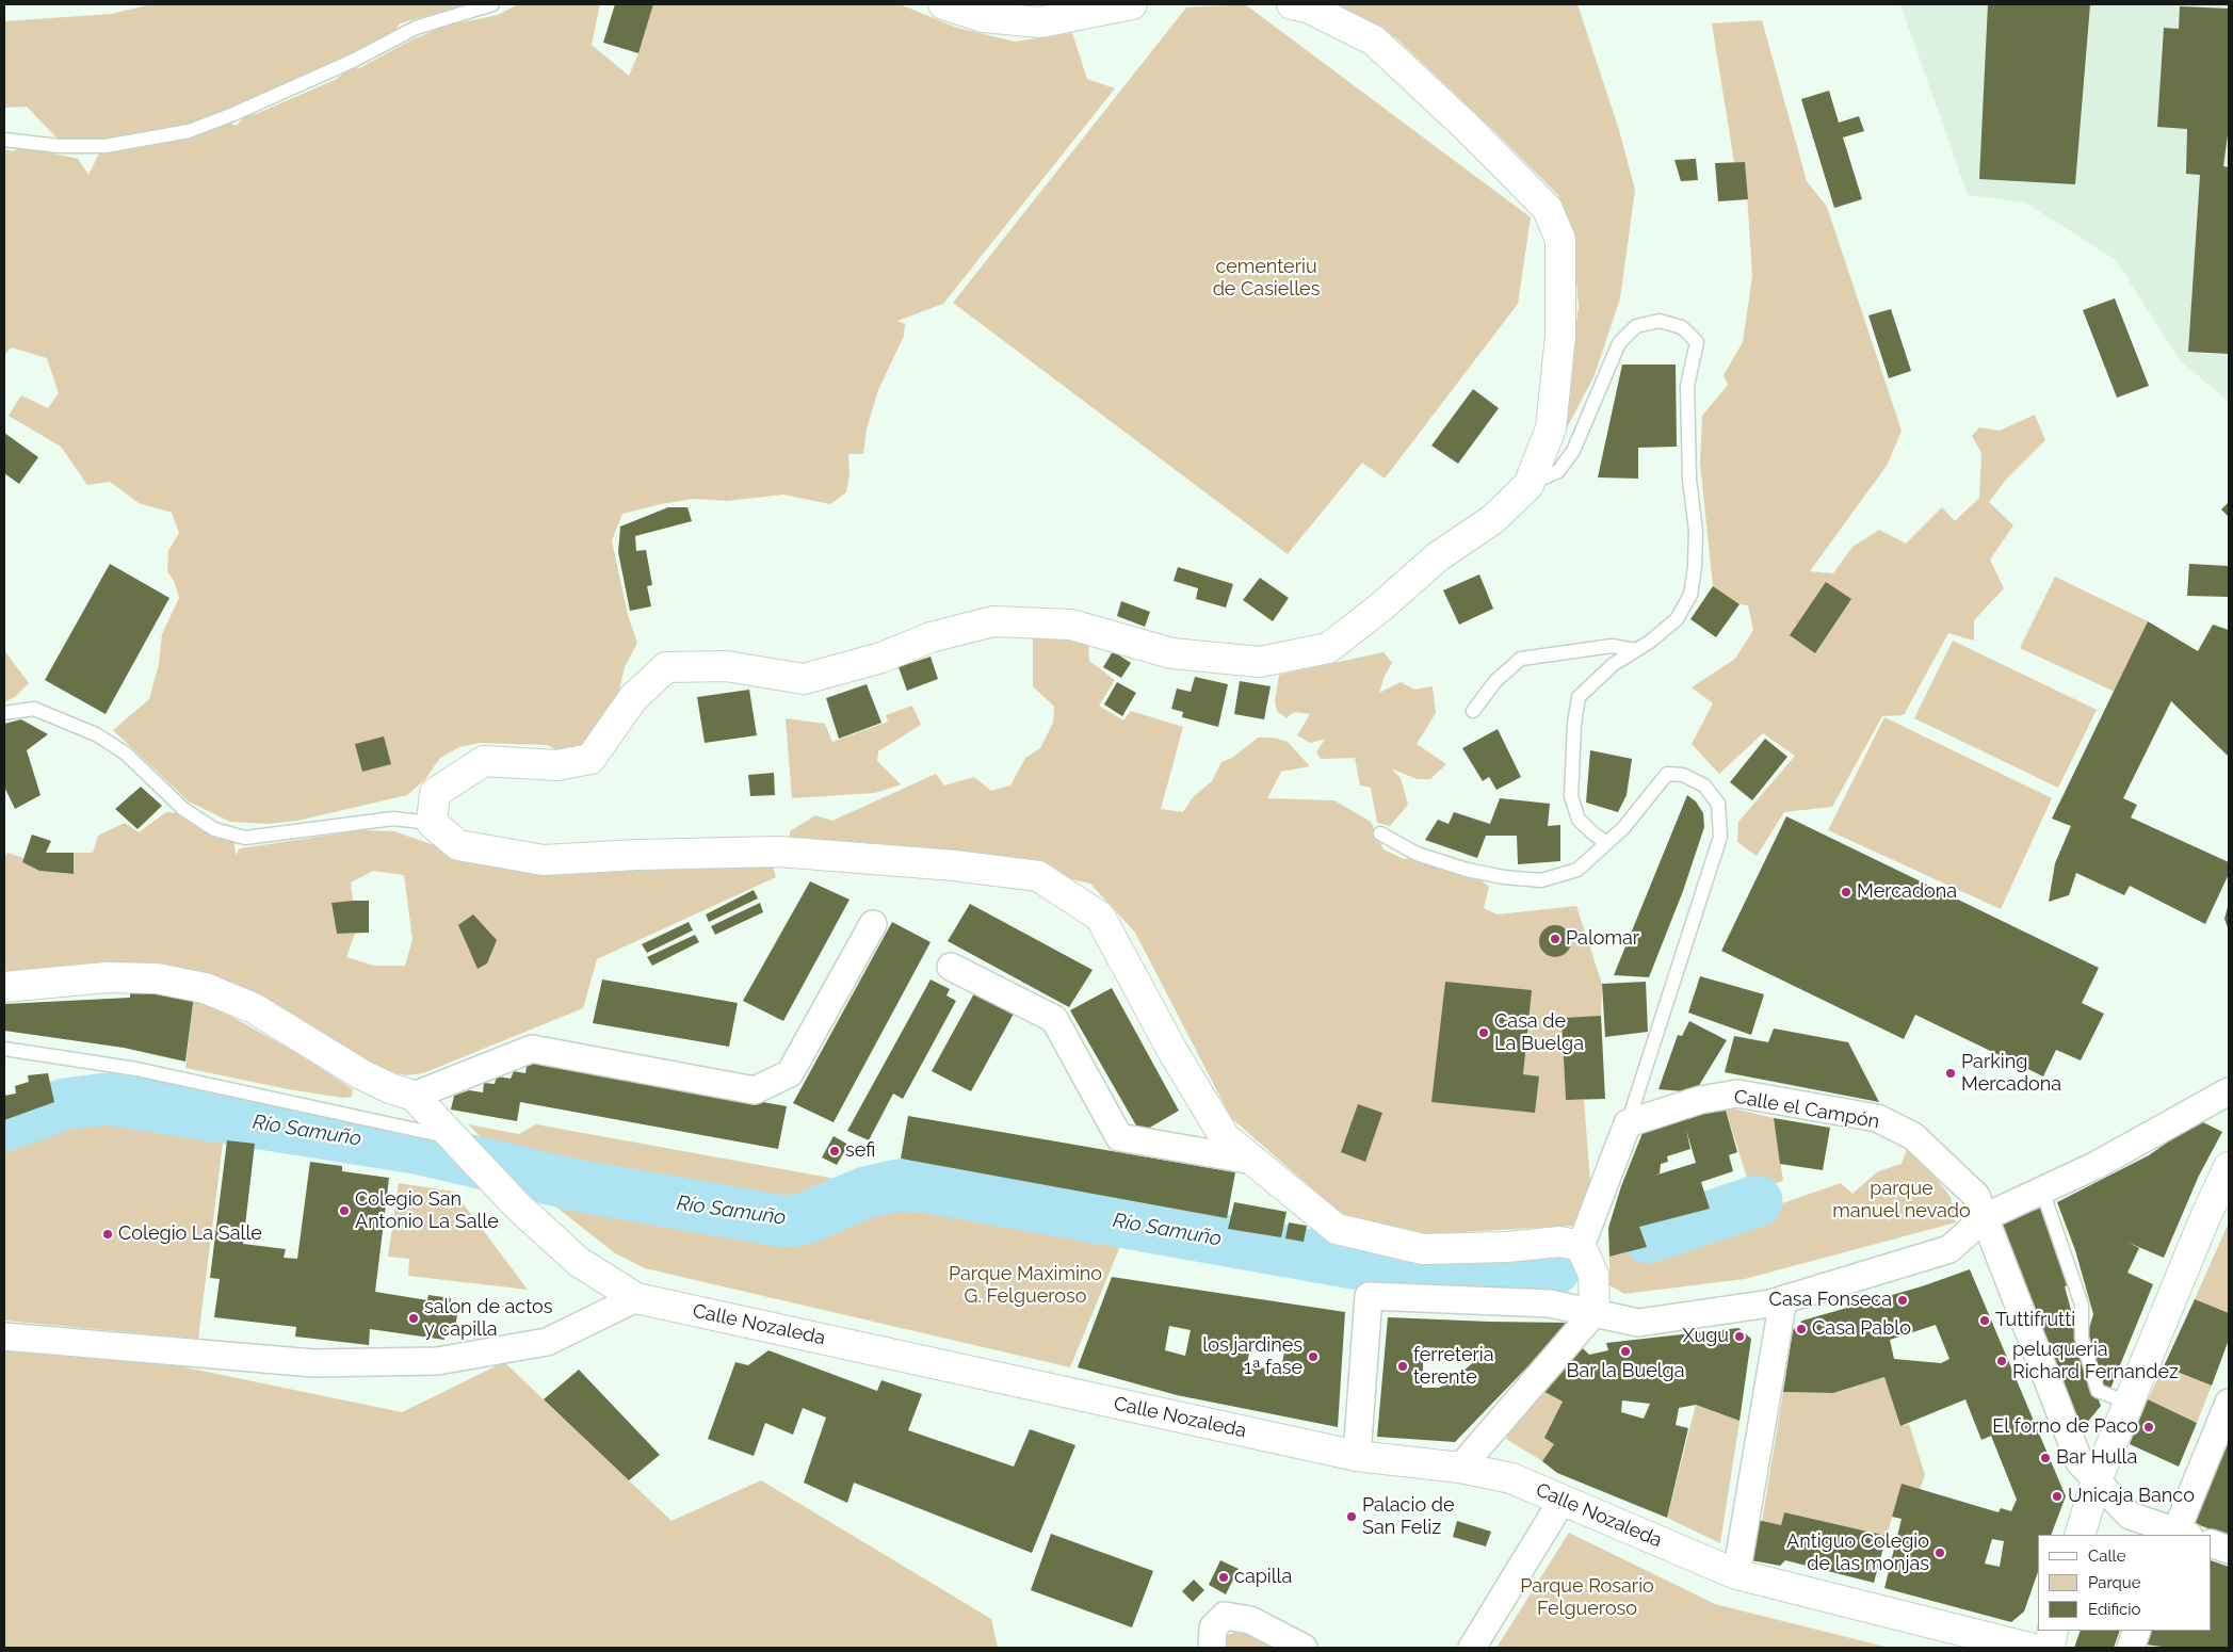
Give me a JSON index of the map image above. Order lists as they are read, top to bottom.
{
  "streets": {
    "street": ["Calle el Campón", "Calle Nozaleda"]
  },
  "water": ["Río Samuño"],
  "parks": [
    "cementeriu de Casielles",
    "parque manuel nevado",
    "Parque Maximino G. Felgueroso",
    "Parque Rosario Felgueroso"
  ],
  "places": [
    "Mercadona",
    "Palomar",
    "Casa de La Buelga",
    "Parking Mercadona",
    "sefi",
    "Colegio San Antonio La Salle",
    "Colegio La Salle",
    "Casa Fonseca",
    "salon de actos y capilla",
    "Tuttifrutti",
    "Casa Pablo",
    "Xugu",
    "Bar la Buelga",
    "los jardines 1ª fase",
    "peluqueria Richard Fernandez",
    "ferreteria terente",
    "El forno de Paco",
    "Bar Hulla",
    "Unicaja Banco",
    "Palacio de San Feliz",
    "Antiguo Colegio de las monjas",
    "capilla"
  ],
  "legend": ["Calle", "Parque", "Edificio"]
}
